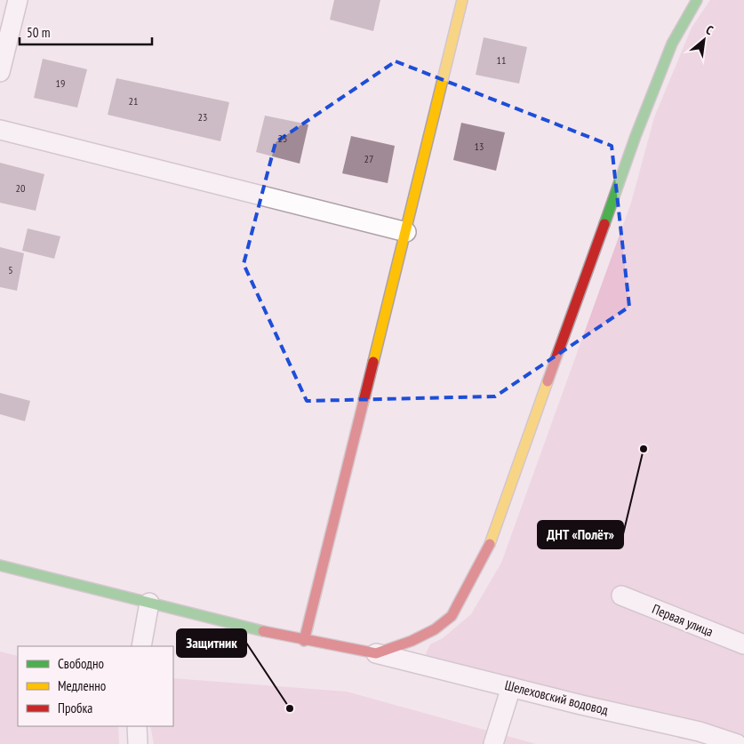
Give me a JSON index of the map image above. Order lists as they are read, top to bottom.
{
  "streets": {
    "street": ["Первая улица", "Шелеховский водовод"]
  },
  "places": ["ДНТ «Полёт»", "Защитник"],
  "house_numbers": [
    "11",
    "19",
    "21",
    "23",
    "25",
    "13",
    "27",
    "20",
    "5"
  ],
  "legend": ["Свободно", "Медленно", "Пробка"],
  "scale_bar": "50 m",
  "north": "top right"
}
